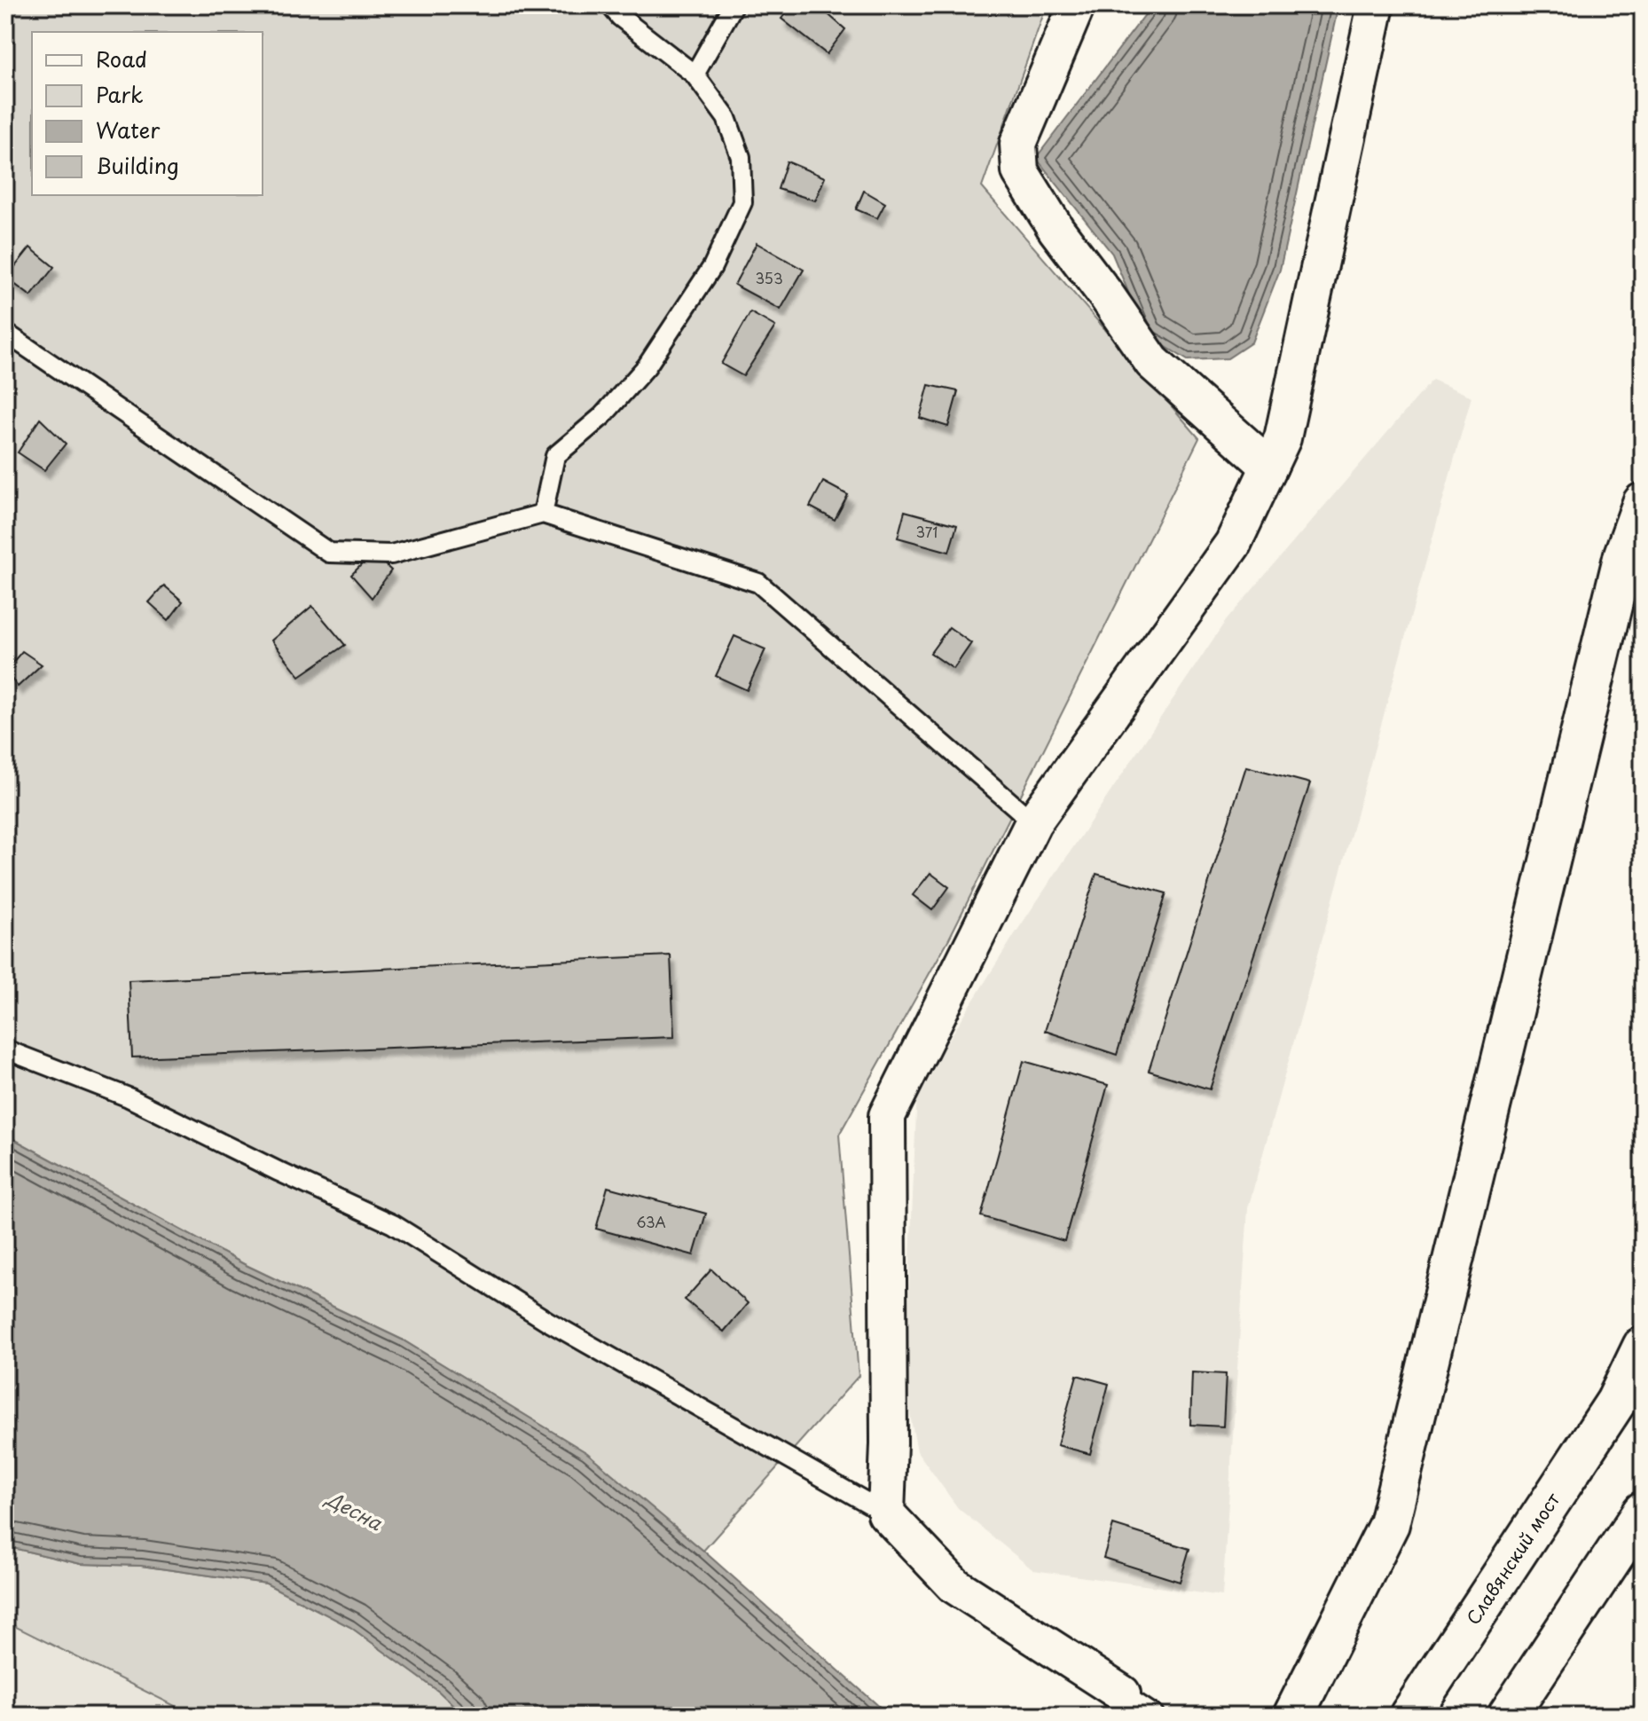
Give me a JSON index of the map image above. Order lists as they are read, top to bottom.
{
  "streets": {
    "street": ["Славянский мост"]
  },
  "water": ["Десна"],
  "house_numbers": ["353", "371", "63А"],
  "legend": [
    "Road",
    "Park",
    "Water",
    "Building"
  ]
}
